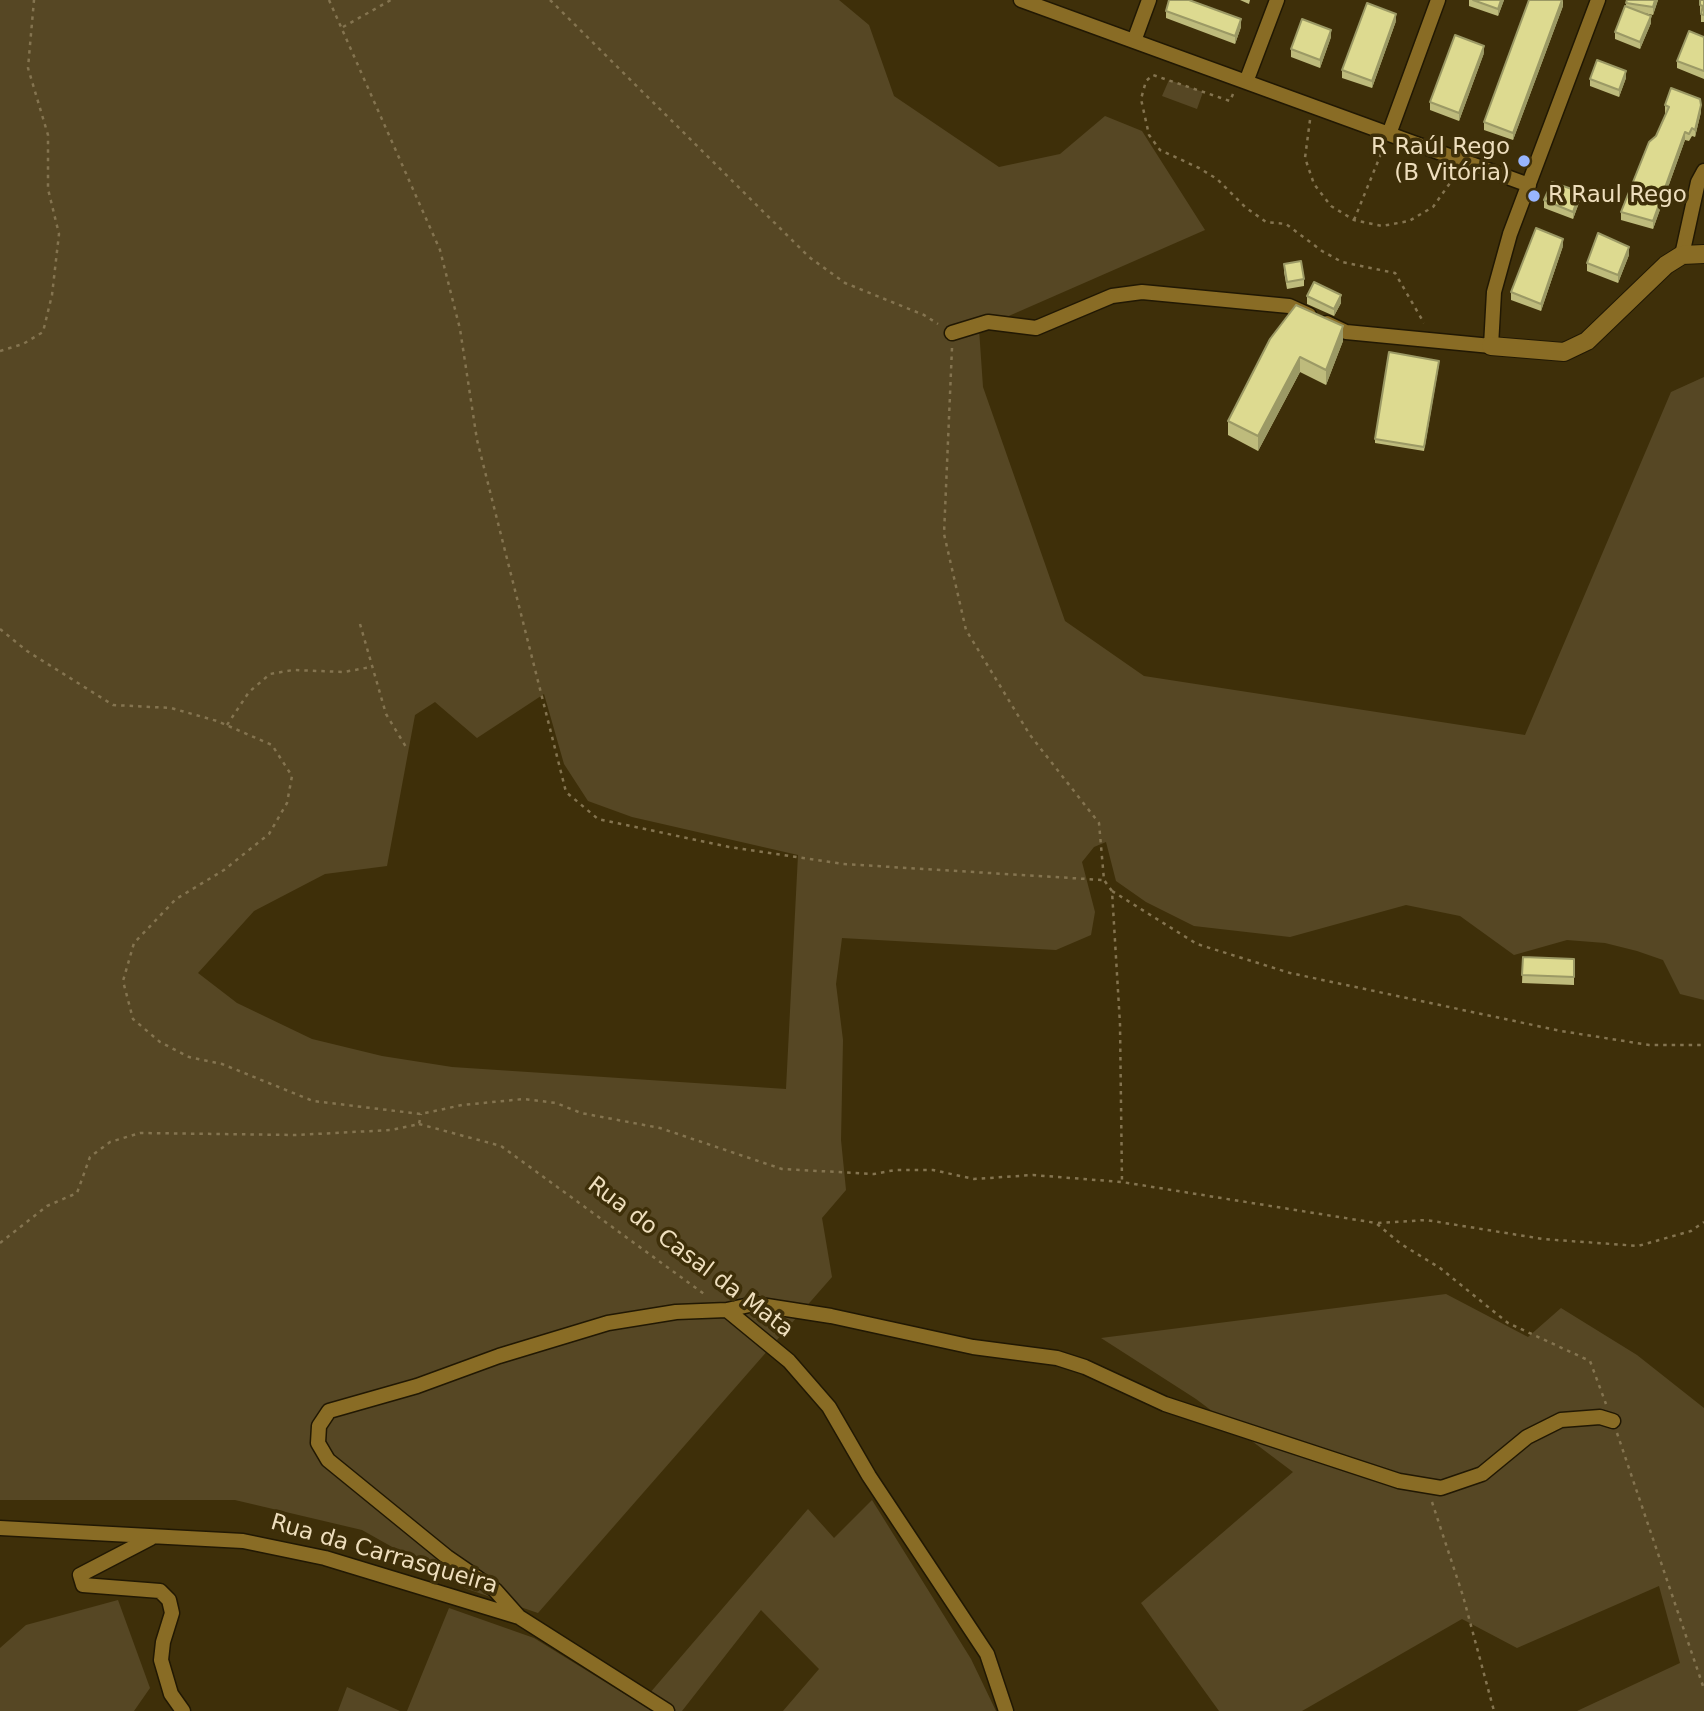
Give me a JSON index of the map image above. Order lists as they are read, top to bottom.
{
  "streets": {
    "street": ["Rua do Casal da Mata", "Rua da Carrasqueira"]
  },
  "places": ["R Raúl Rego (B Vitória)", "R Raul Rego"]
}
